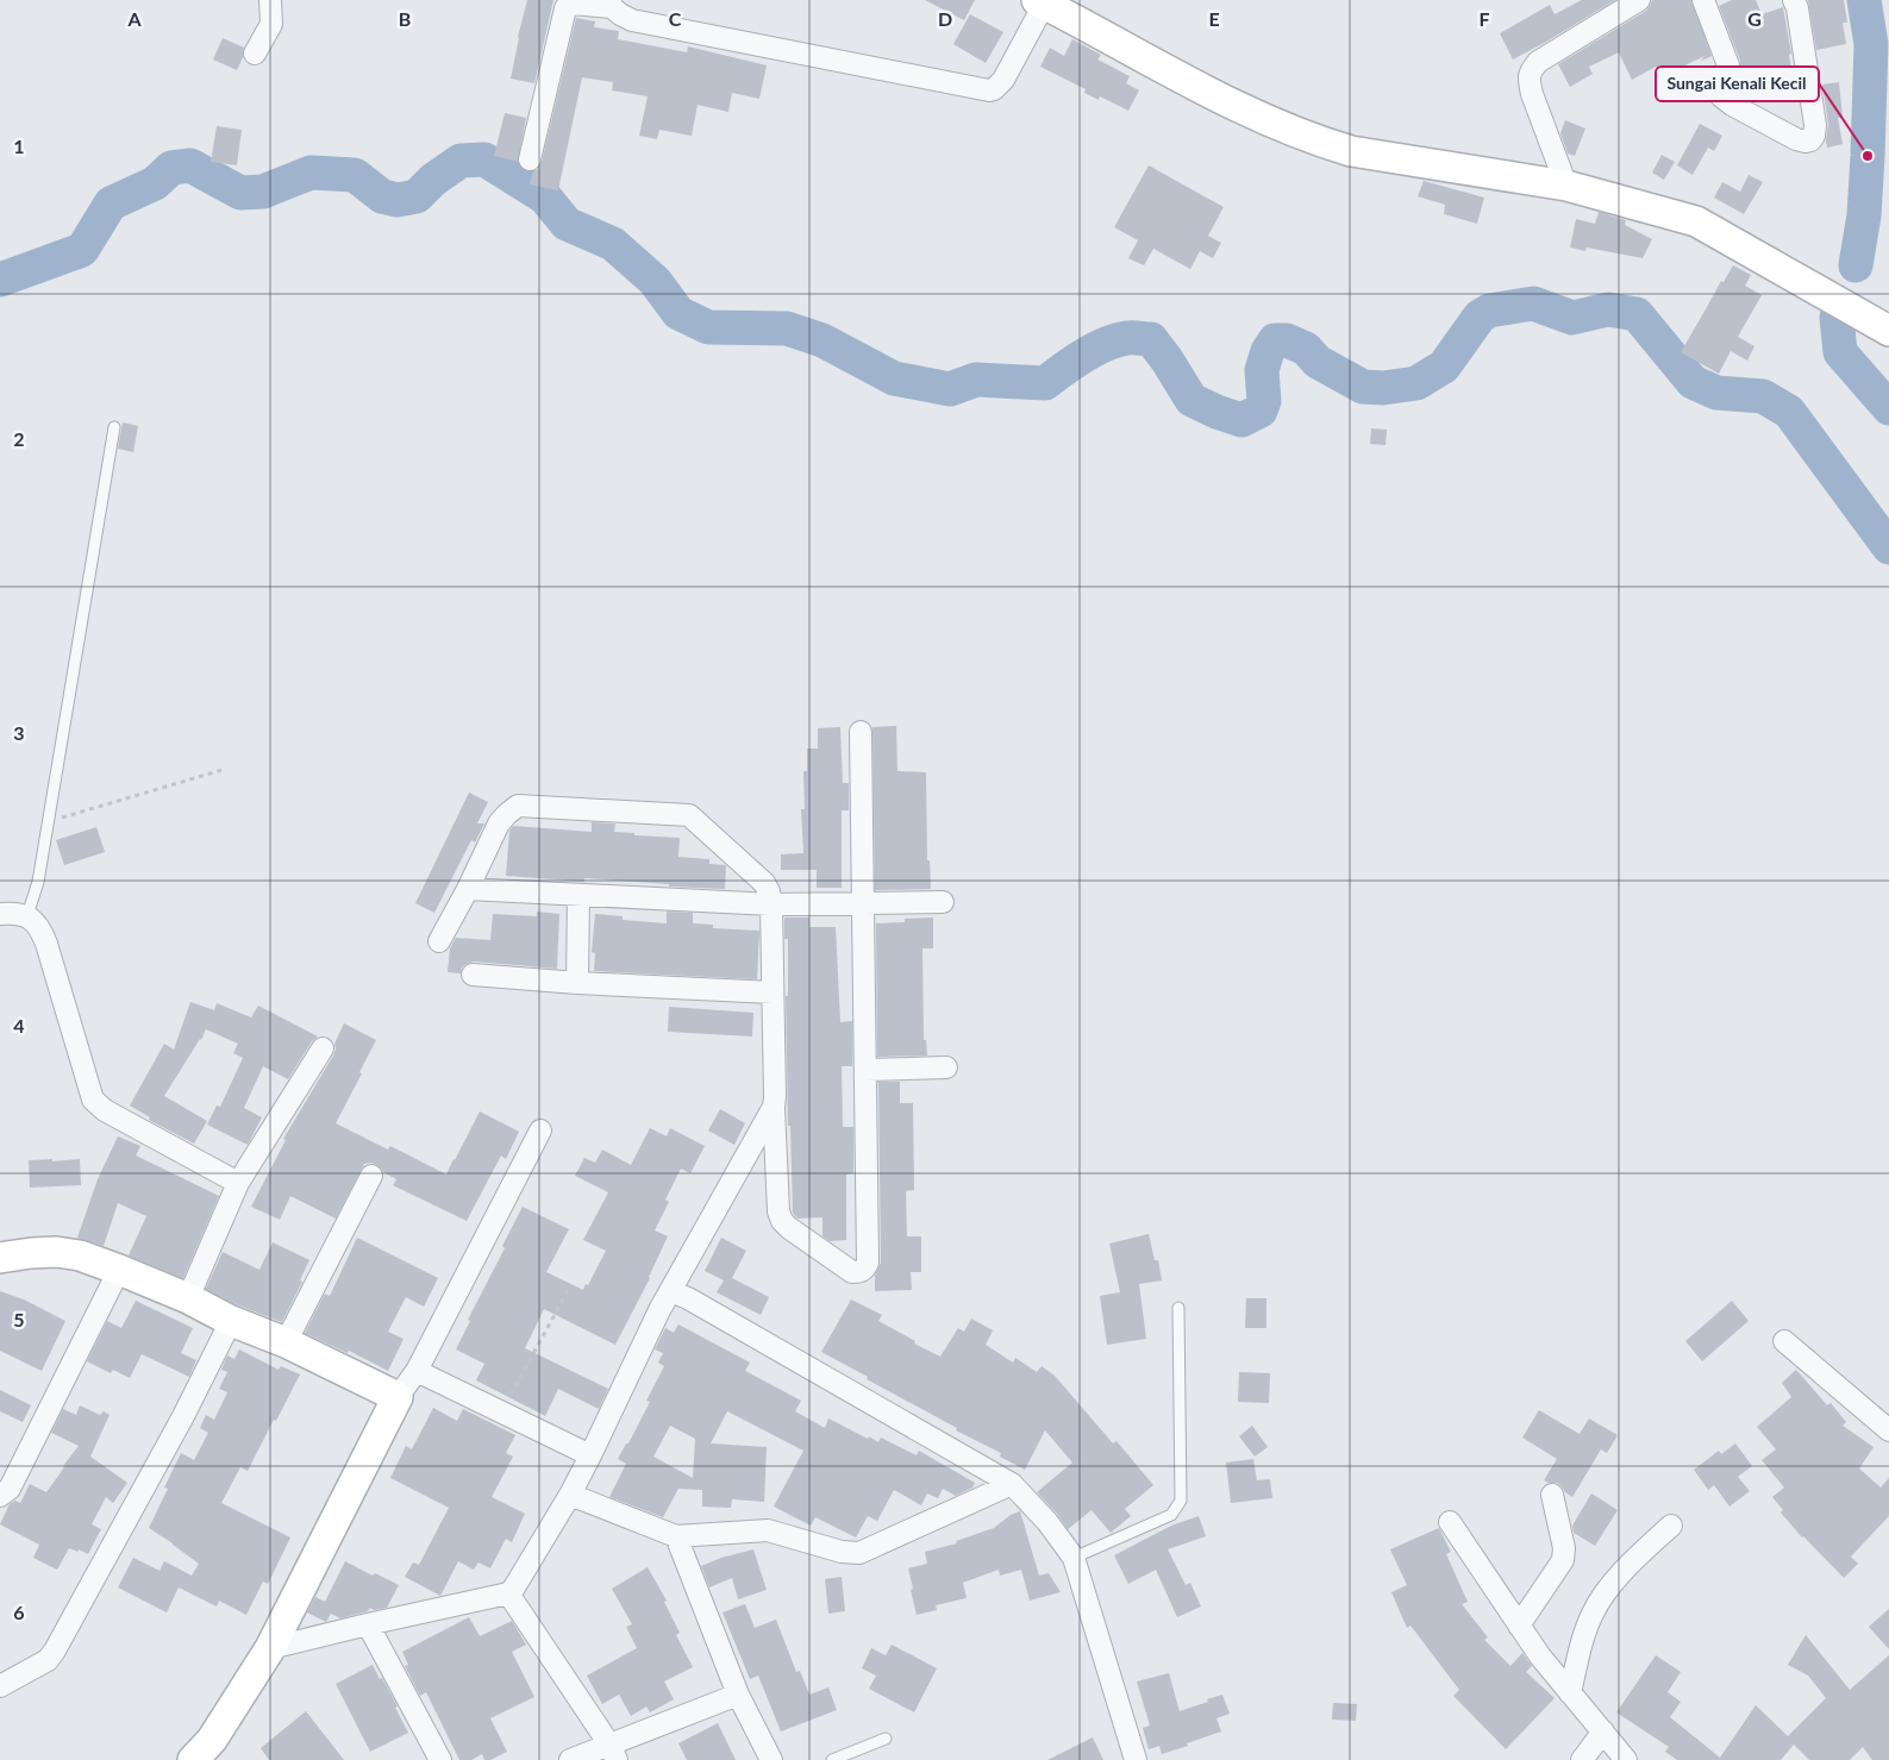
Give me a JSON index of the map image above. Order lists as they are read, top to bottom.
{
  "places": ["Sungai Kenali Kecil"],
  "grid": {
    "columns": [
      "A",
      "B",
      "C",
      "D",
      "E",
      "F",
      "G"
    ],
    "rows": [
      "1",
      "2",
      "3",
      "4",
      "5",
      "6"
    ]
  }
}
